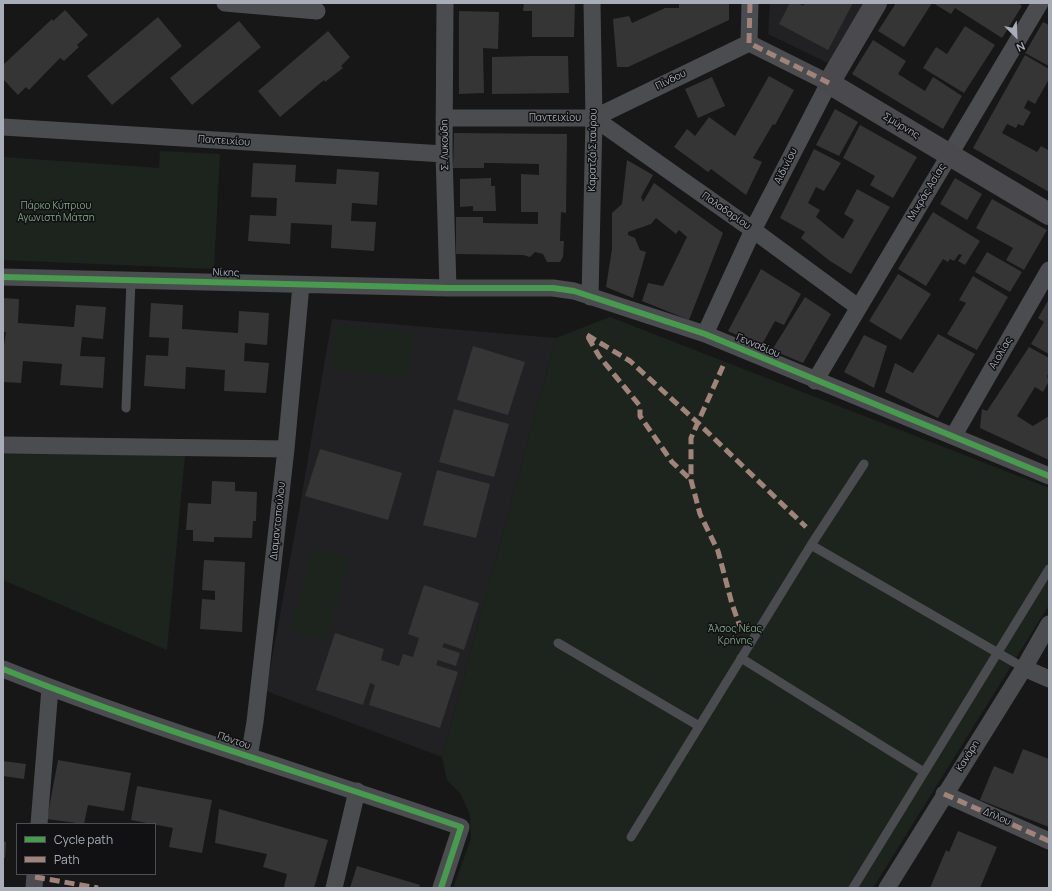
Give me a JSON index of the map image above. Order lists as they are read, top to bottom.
{
  "streets": {
    "main road": ["Σμύρνης", "Αϊδινίου"],
    "street": [
      "Πίνδου",
      "Παντειχίου",
      "Σ. Λυκούδη",
      "Καρατζά Σταύρου",
      "Μικράς Ασίας",
      "Παλαδαρίου",
      "Νίκης",
      "Γενναδίου",
      "Αιολίας",
      "Διαμαντοπούλου",
      "Πόντου",
      "Κανάρη",
      "Δήλου"
    ]
  },
  "crossings": [
    ["Πίνδου", "Παντειχίου"],
    ["Πίνδου", "Σμύρνης"],
    ["Πίνδου", "Καρατζά Σταύρου"],
    ["Πίνδου", "Παλαδαρίου"],
    ["Παντειχίου", "Σ. Λυκούδη"],
    ["Παντειχίου", "Καρατζά Σταύρου"],
    ["Παντειχίου", "Παλαδαρίου"],
    ["Σμύρνης", "Αϊδινίου"],
    ["Σμύρνης", "Μικράς Ασίας"],
    ["Σ. Λυκούδη", "Νίκης"],
    ["Σ. Λυκούδη", "Γενναδίου"],
    ["Καρατζά Σταύρου", "Παλαδαρίου"],
    ["Καρατζά Σταύρου", "Γενναδίου"],
    ["Αϊδινίου", "Παλαδαρίου"],
    ["Αϊδινίου", "Γενναδίου"],
    ["Μικράς Ασίας", "Παλαδαρίου"],
    ["Μικράς Ασίας", "Γενναδίου"],
    ["Νίκης", "Γενναδίου"],
    ["Νίκης", "Διαμαντοπούλου"],
    ["Γενναδίου", "Αιολίας"],
    ["Διαμαντοπούλου", "Πόντου"],
    ["Κανάρη", "Δήλου"]
  ],
  "parks": ["Πάρκο Κύπριου Αγωνιστή Μάτση", "Άλσος Νέας Κρήνης"],
  "legend": ["Cycle path", "Path"],
  "north": "bottom right"
}
